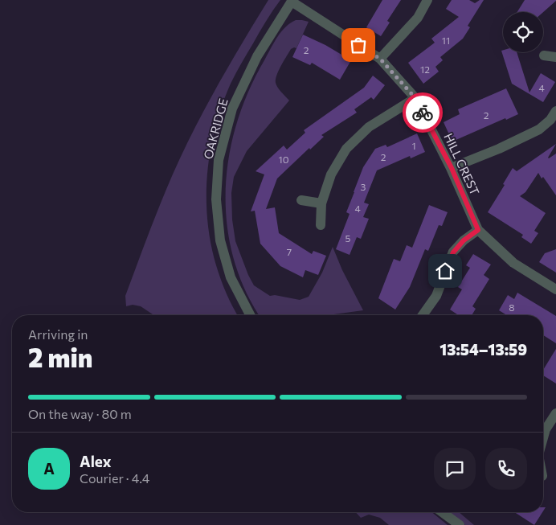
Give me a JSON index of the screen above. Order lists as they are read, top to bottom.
{
  "streets": {
    "street": ["OAKRIDGE", "HILL CREST"]
  },
  "crossings": [
    ["OAKRIDGE", "HILL CREST"]
  ],
  "house_numbers": [
    "11",
    "2",
    "12",
    "4",
    "2",
    "1",
    "2",
    "10",
    "3",
    "4",
    "5",
    "7",
    "8"
  ],
  "page": {
    "heading": ["2 min", "Arriving in", "13:54–13:59"],
    "panel": ["Alex", "Courier · 4.4"],
    "bar": "On the way · 80 m",
    "round": "A"
  }
}
